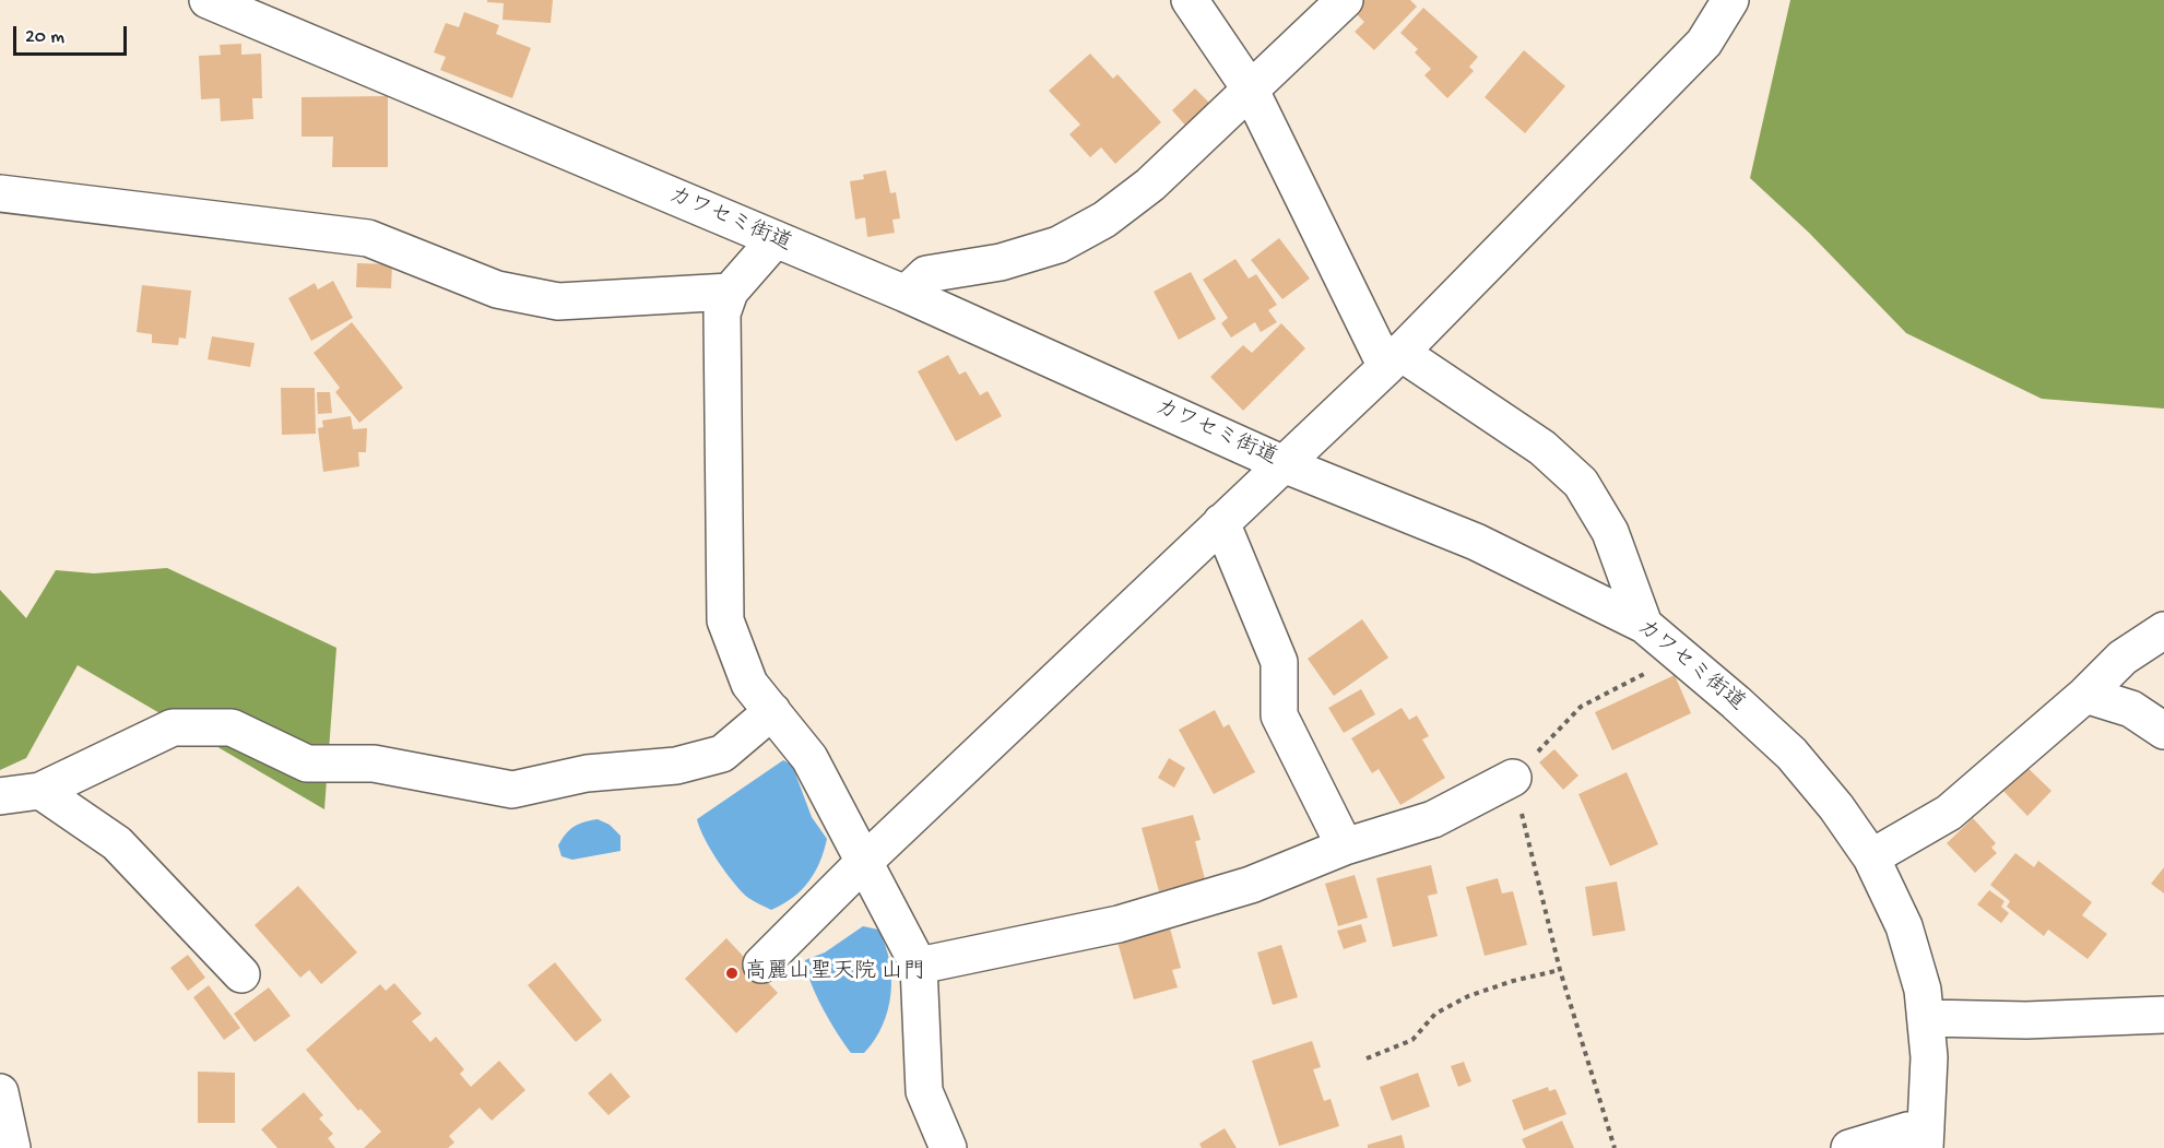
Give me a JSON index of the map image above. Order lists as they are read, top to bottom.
{
  "streets": {
    "street": ["カワセミ街道"]
  },
  "places": ["高麗山聖天院 山門"],
  "scale_bar": "20 m"
}
